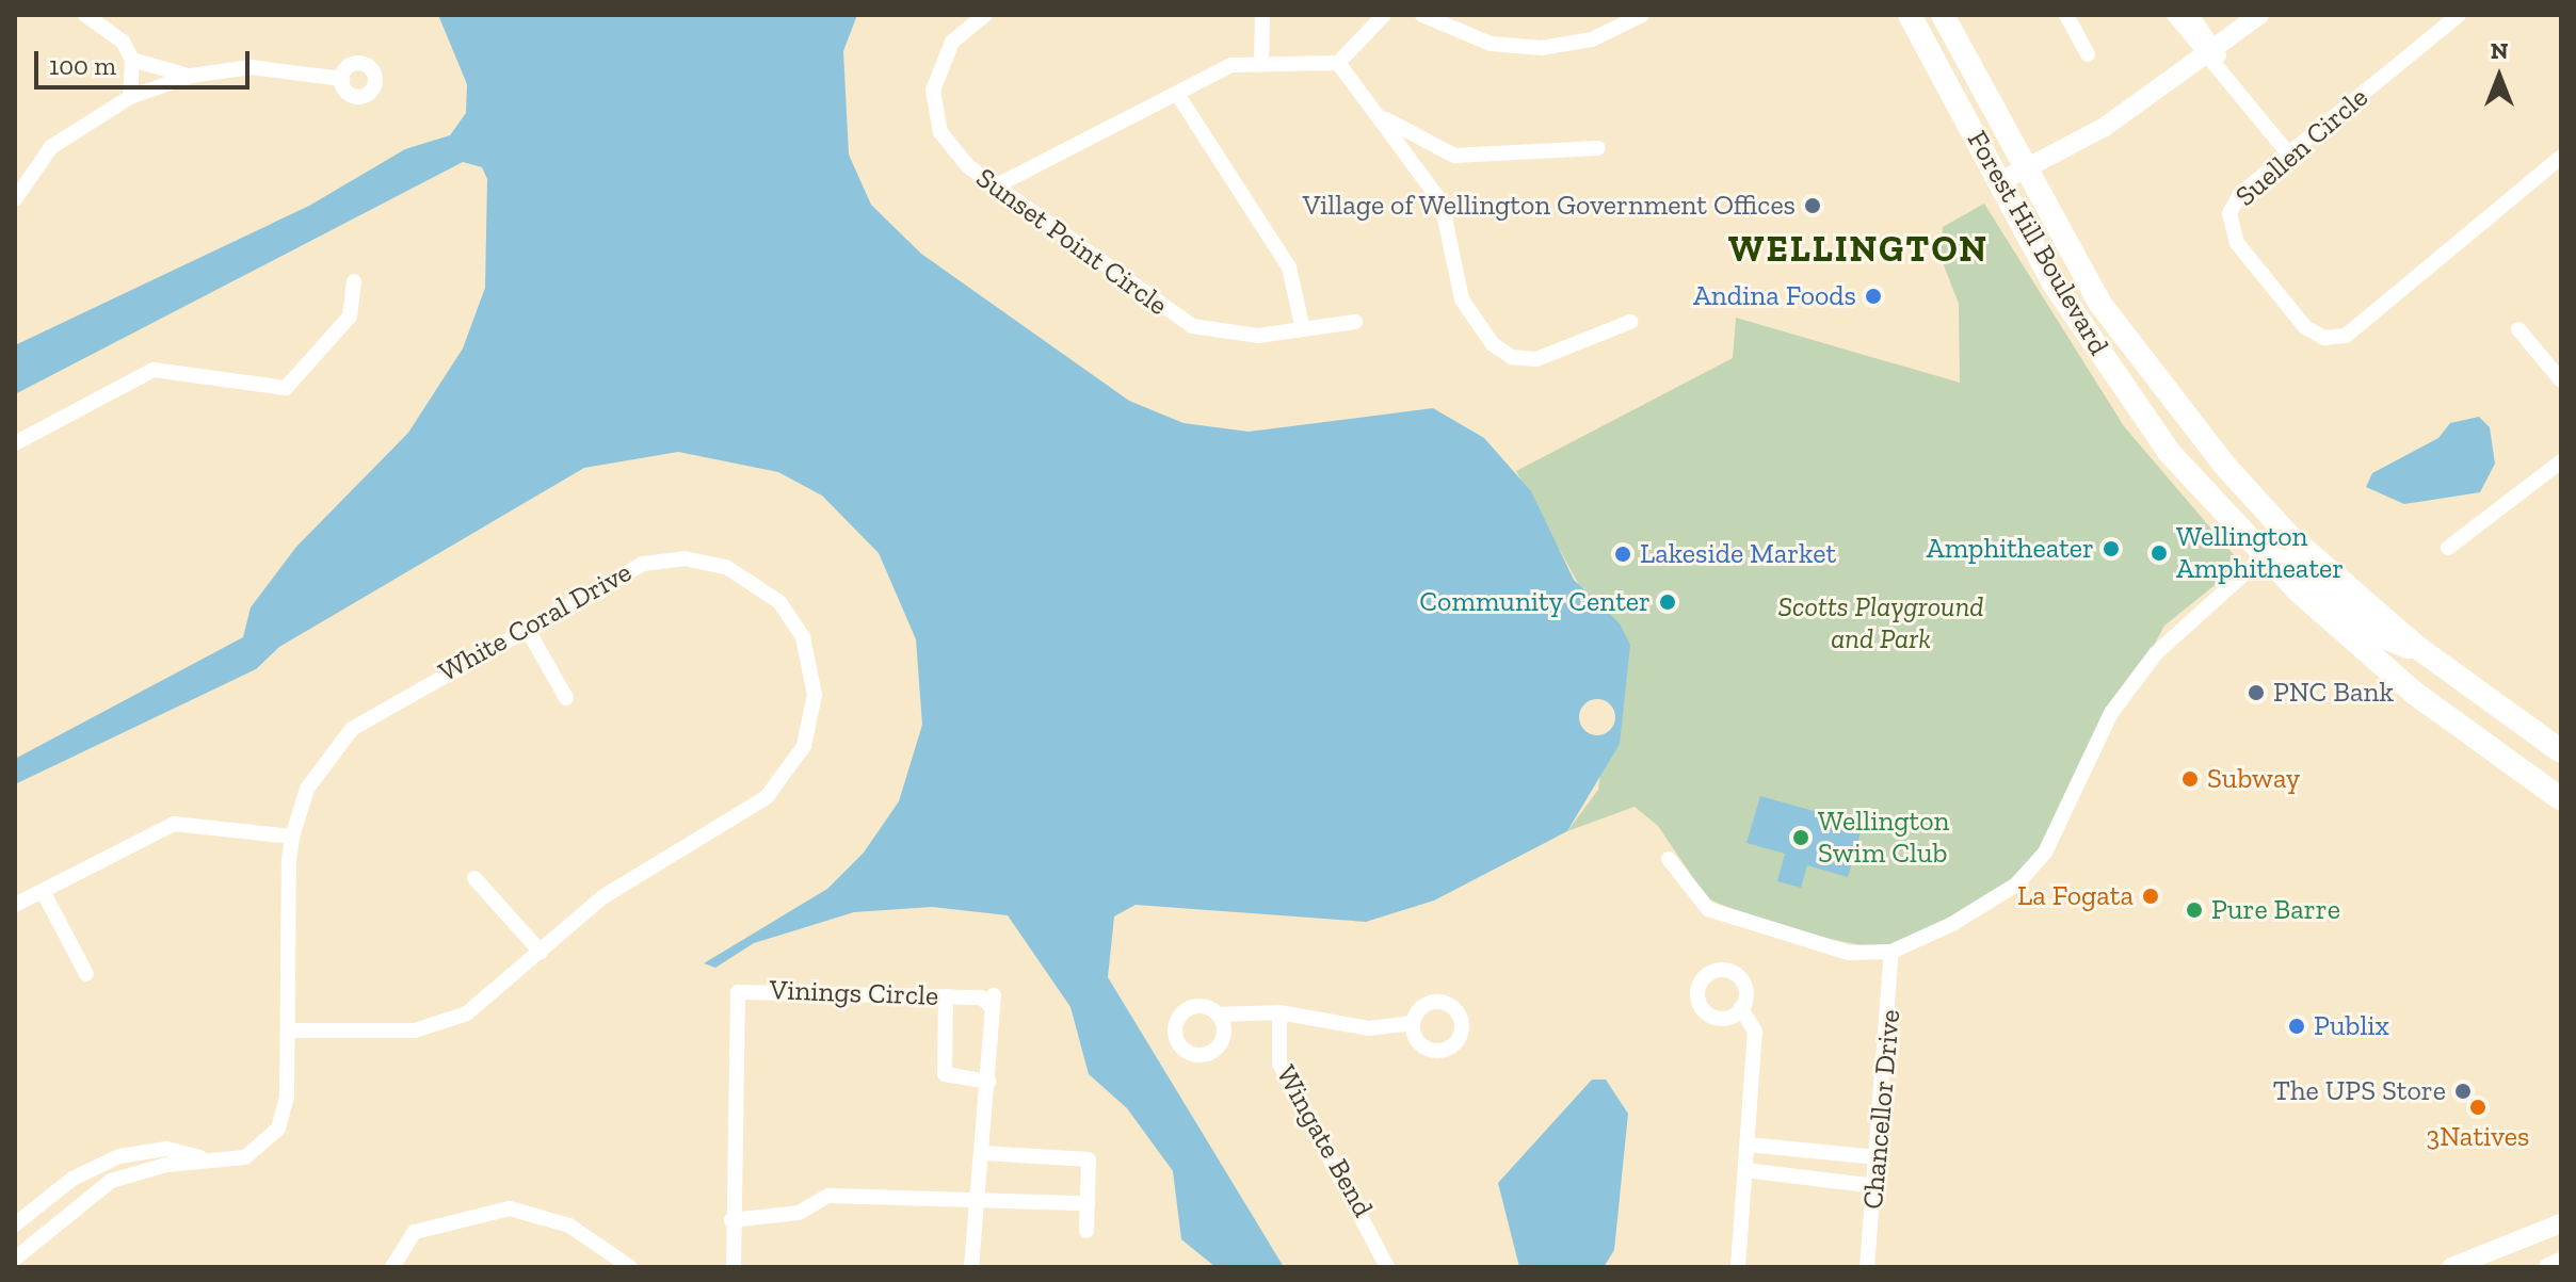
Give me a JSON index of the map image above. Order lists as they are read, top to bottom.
{
  "streets": {
    "main road": ["Forest Hill Boulevard"],
    "street": [
      "Suellen Circle",
      "Sunset Point Circle",
      "White Coral Drive",
      "Vinings Circle",
      "Chancellor Drive",
      "Wingate Bend"
    ]
  },
  "districts": ["WELLINGTON"],
  "parks": ["Scotts Playground and Park"],
  "places": [
    "Village of Wellington Government Offices",
    "Andina Foods",
    "Amphitheater",
    "Wellington Amphitheater",
    "Lakeside Market",
    "Community Center",
    "PNC Bank",
    "Subway",
    "Wellington Swim Club",
    "La Fogata",
    "Pure Barre",
    "Publix",
    "The UPS Store",
    "3Natives"
  ],
  "scale_bar": "100 m",
  "north": "top"
}
